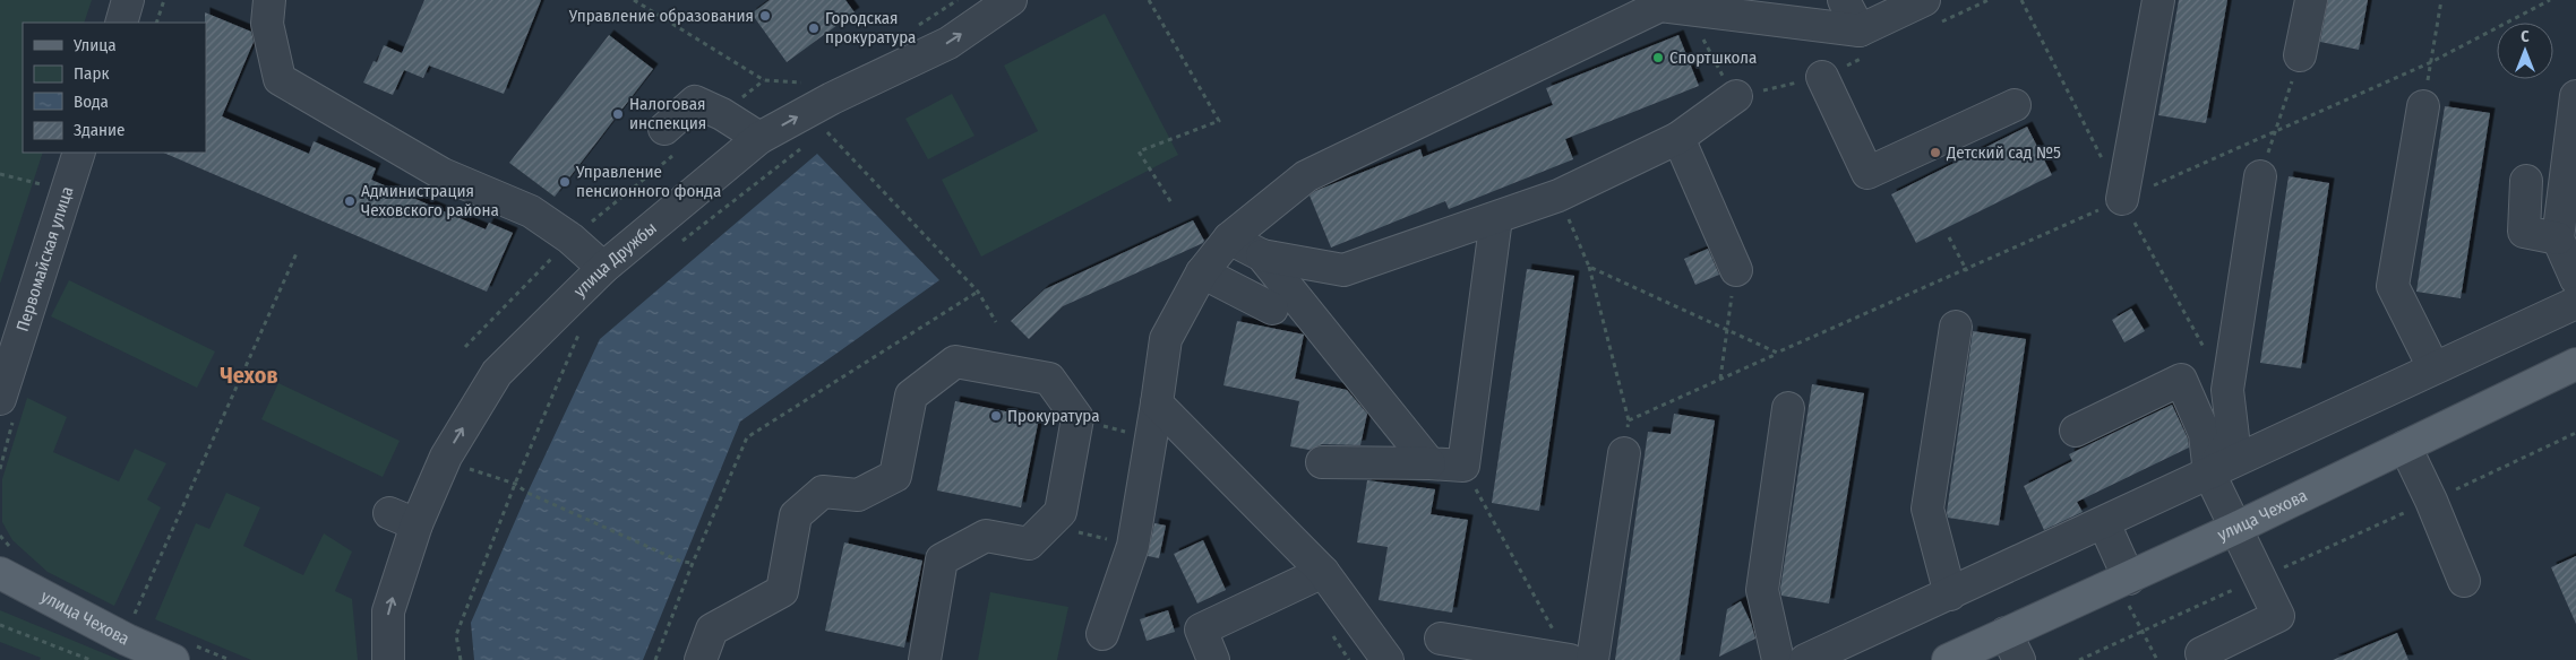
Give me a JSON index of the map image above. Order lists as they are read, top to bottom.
{
  "streets": {
    "main road": ["улица Чехова"],
    "street": ["Первомайская улица", "улица Дружбы"]
  },
  "one_way": ["улица Дружбы"],
  "districts": ["Чехов"],
  "places": [
    "Управление образования",
    "Городская прокуратура",
    "Спортшкола",
    "Налоговая инспекция",
    "Детский сад №5",
    "Управление пенсионного фонда",
    "Администрация Чеховского района",
    "Прокуратура"
  ],
  "legend": [
    "Улица",
    "Парк",
    "Вода",
    "Здание"
  ],
  "north": "top"
}
